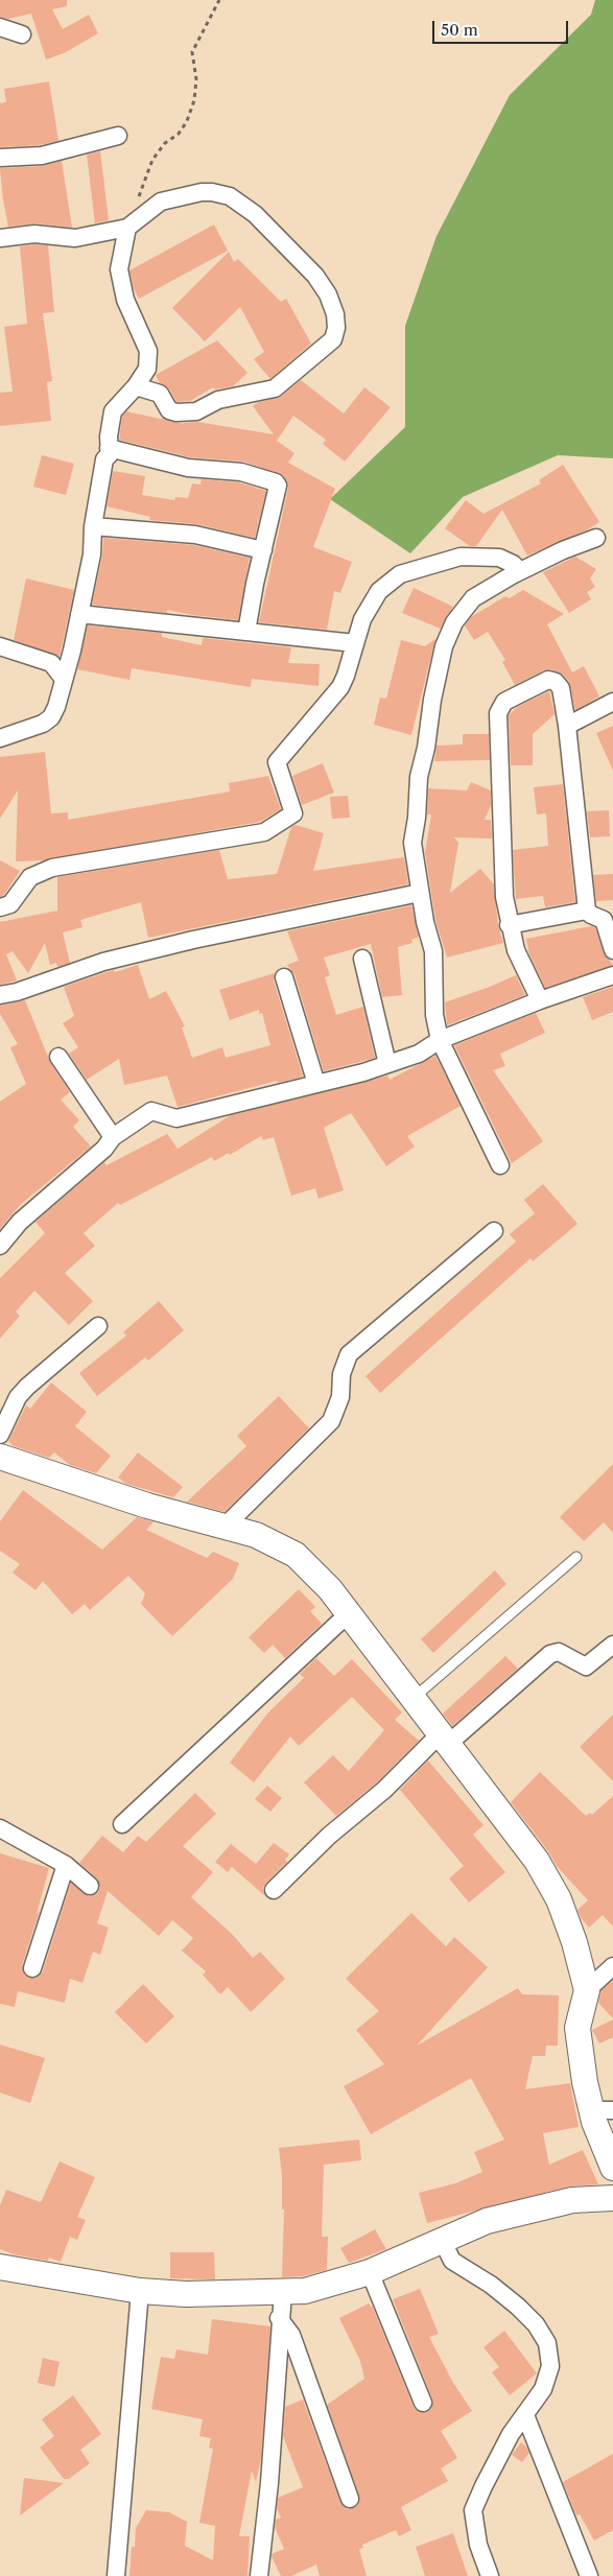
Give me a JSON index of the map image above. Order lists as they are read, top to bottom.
{
  "scale_bar": "50 m"
}
